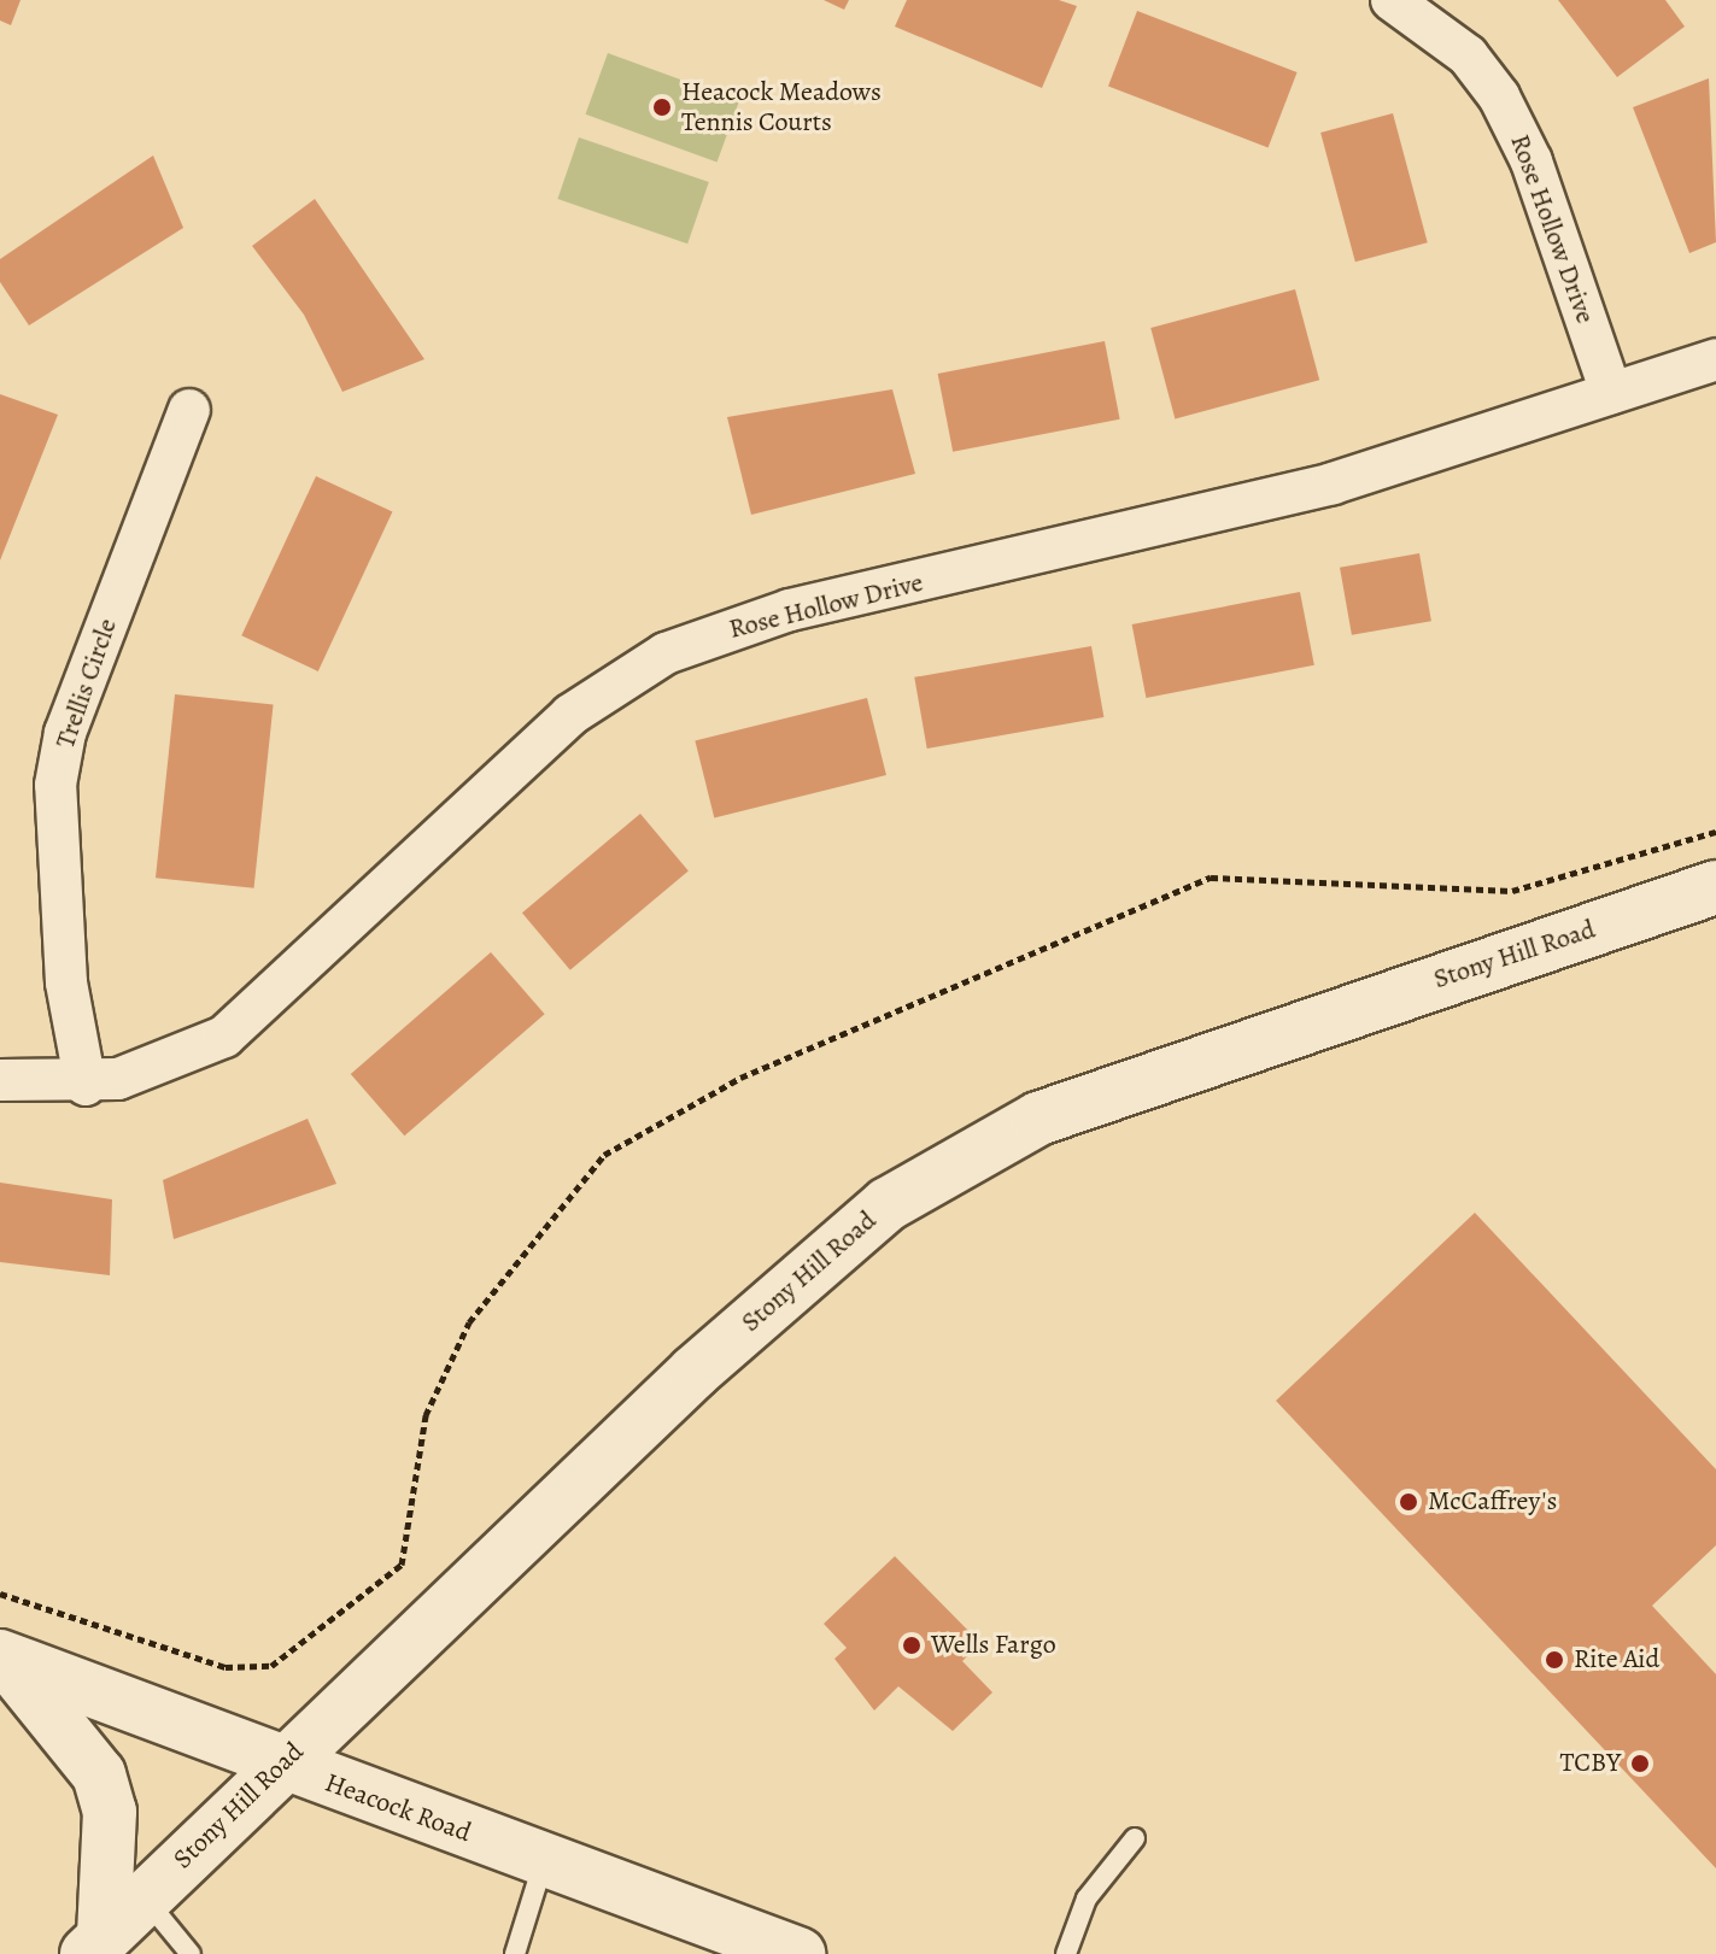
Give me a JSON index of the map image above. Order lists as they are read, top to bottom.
{
  "streets": {
    "street": [
      "Rose Hollow Drive",
      "Trellis Circle",
      "Stony Hill Road",
      "Heacock Road"
    ]
  },
  "crossings": [
    ["Rose Hollow Drive", "Trellis Circle"],
    ["Stony Hill Road", "Heacock Road"]
  ],
  "places": [
    "Heacock Meadows Tennis Courts",
    "McCaffrey's",
    "Wells Fargo",
    "Rite Aid",
    "TCBY"
  ]
}
